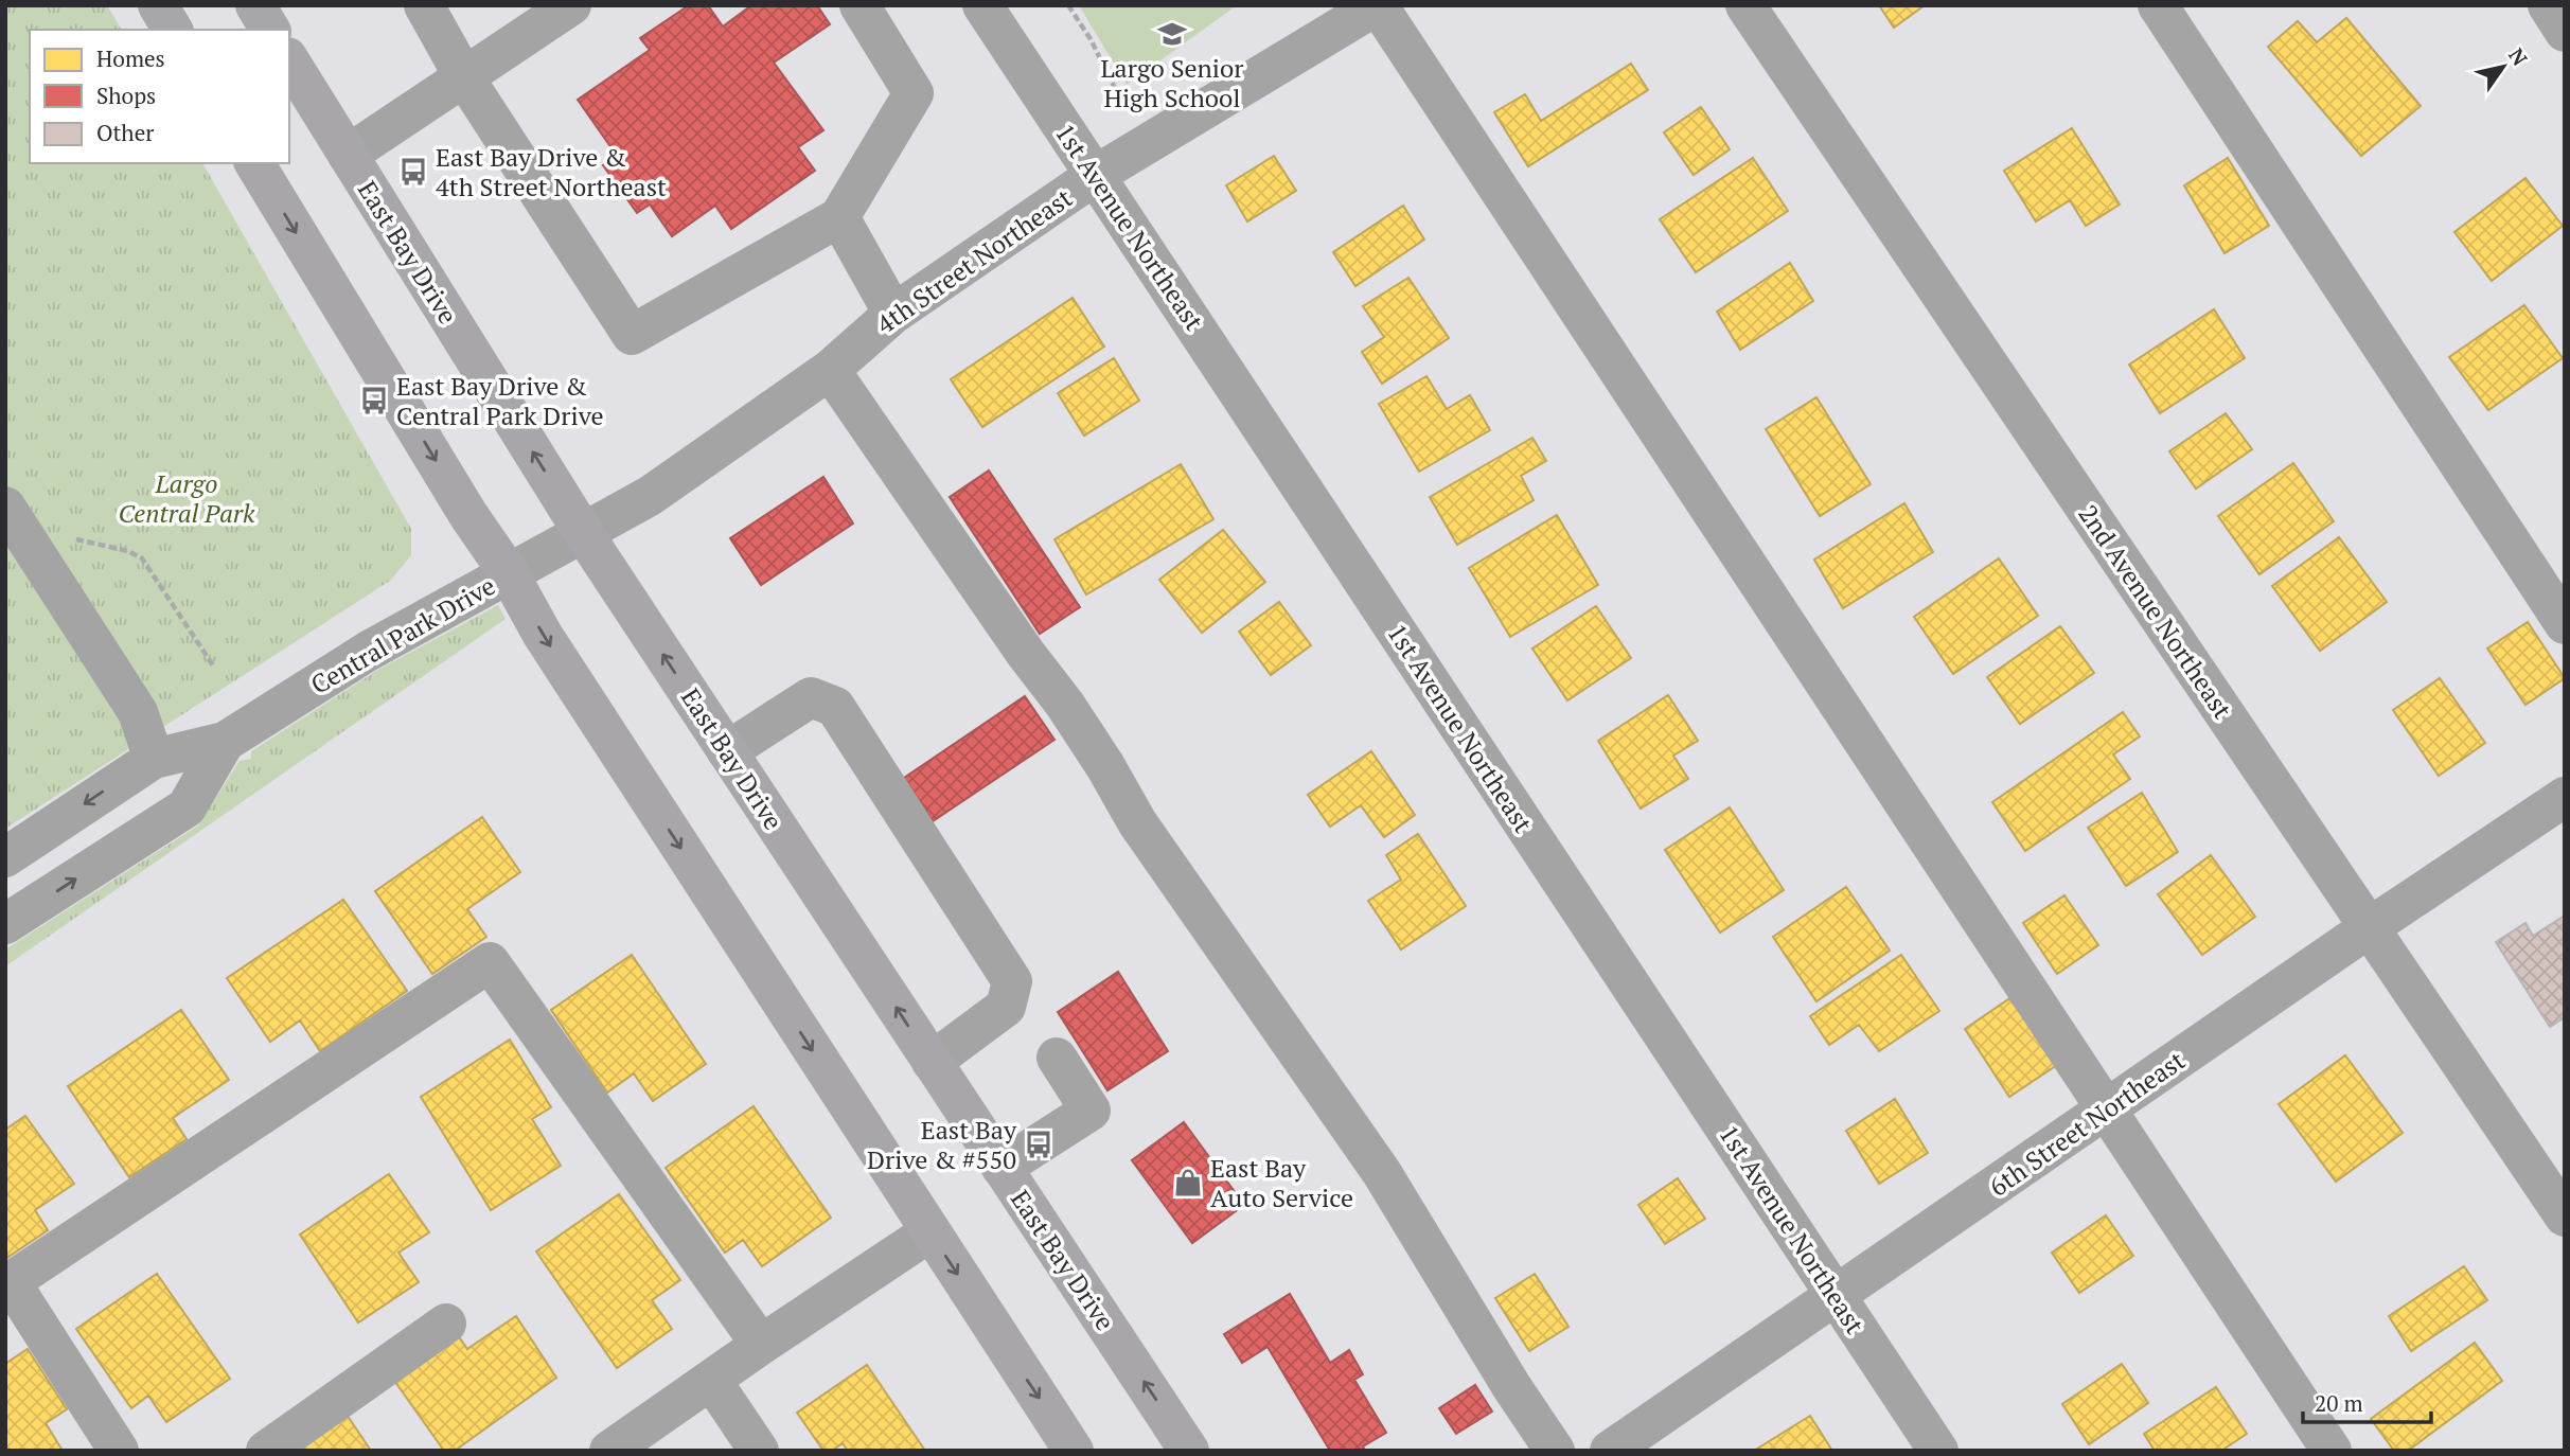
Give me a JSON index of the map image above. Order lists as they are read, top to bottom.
{
  "streets": {
    "main road": ["East Bay Drive"],
    "street": [
      "1st Avenue Northeast",
      "4th Street Northeast",
      "2nd Avenue Northeast",
      "Central Park Drive",
      "6th Street Northeast"
    ]
  },
  "crossings": [
    ["1st Avenue Northeast", "4th Street Northeast"],
    ["1st Avenue Northeast", "6th Street Northeast"],
    ["East Bay Drive", "4th Street Northeast"],
    ["East Bay Drive", "Central Park Drive"],
    ["4th Street Northeast", "Central Park Drive"],
    ["2nd Avenue Northeast", "6th Street Northeast"]
  ],
  "parks": ["Largo Central Park"],
  "places": {
    "school or university": ["Largo Senior High School"],
    "bus stop": ["East Bay Drive & 4th Street Northeast", "East Bay Drive & Central Park Drive", "East Bay Drive & #550"],
    "shop": ["East Bay Auto Service"]
  },
  "legend": ["Homes", "Shops", "Other"],
  "scale_bar": "20 m",
  "north": "top right"
}
